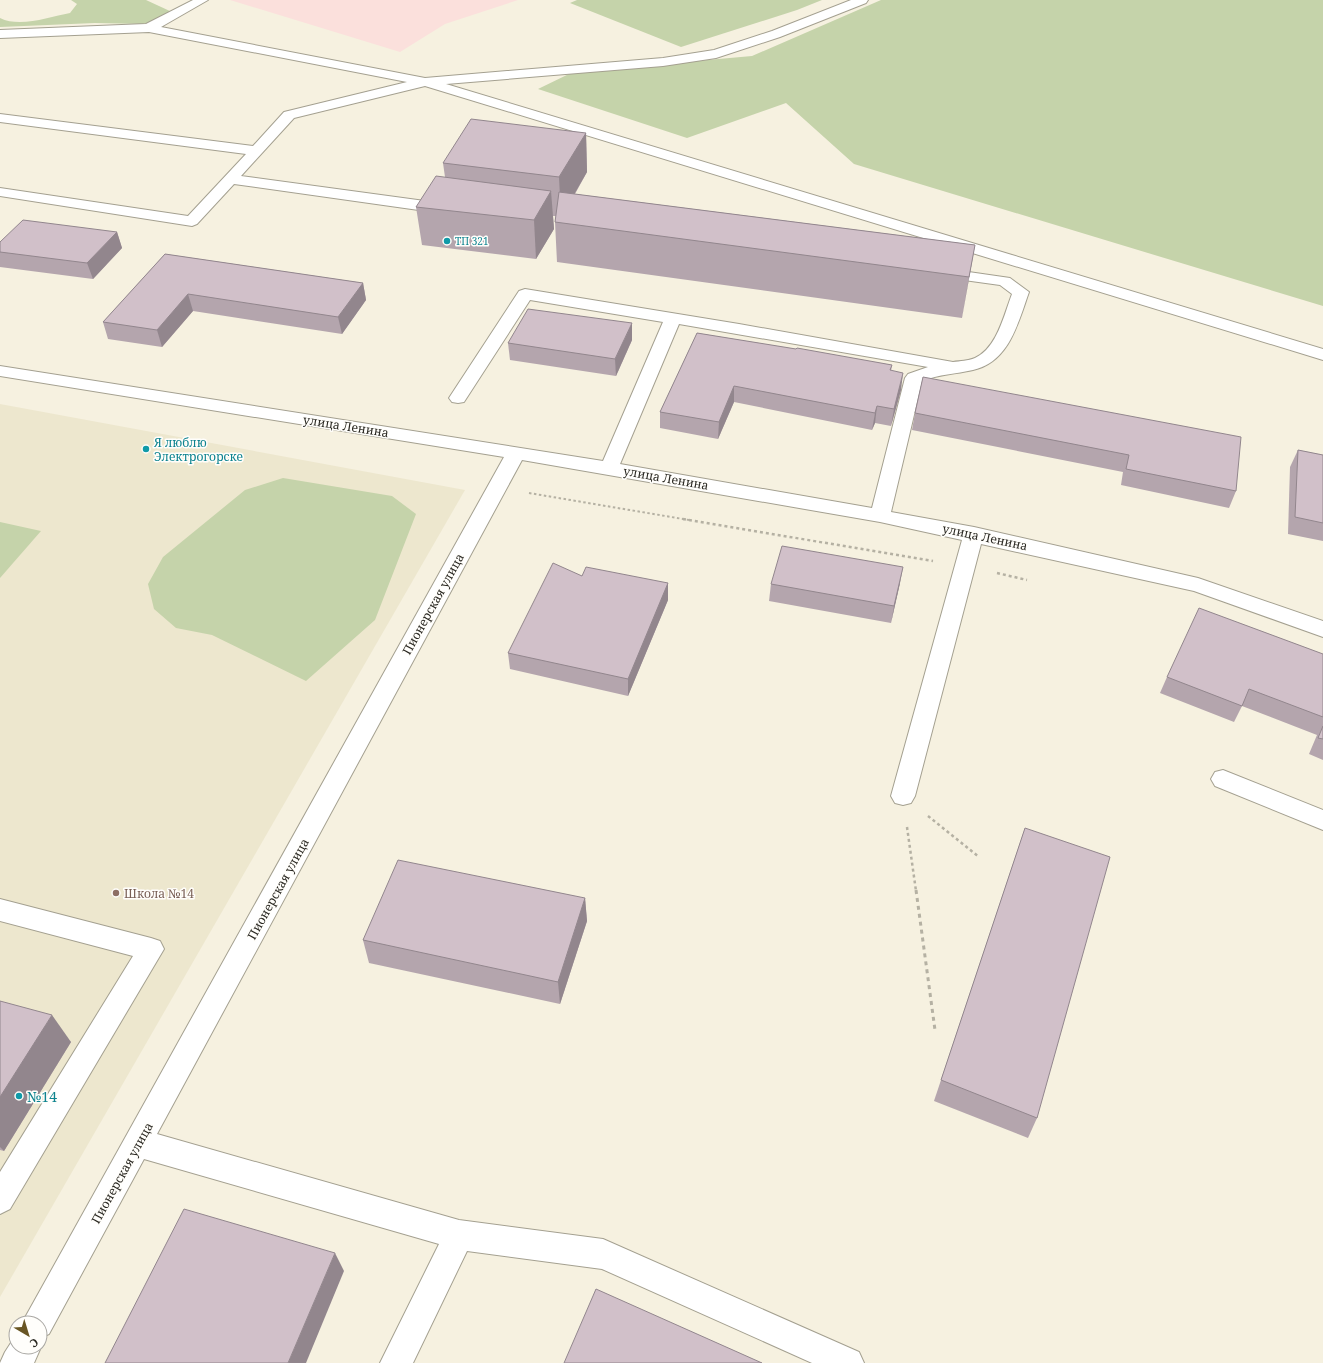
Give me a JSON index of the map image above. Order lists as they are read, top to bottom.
{
  "streets": {
    "street": ["улица Ленина", "Пионерская улица"]
  },
  "crossings": [
    ["улица Ленина", "Пионерская улица"]
  ],
  "places": [
    "ТП 321",
    "Я люблю Электрогорске",
    "Школа №14",
    "№14"
  ],
  "north": "bottom right"
}
